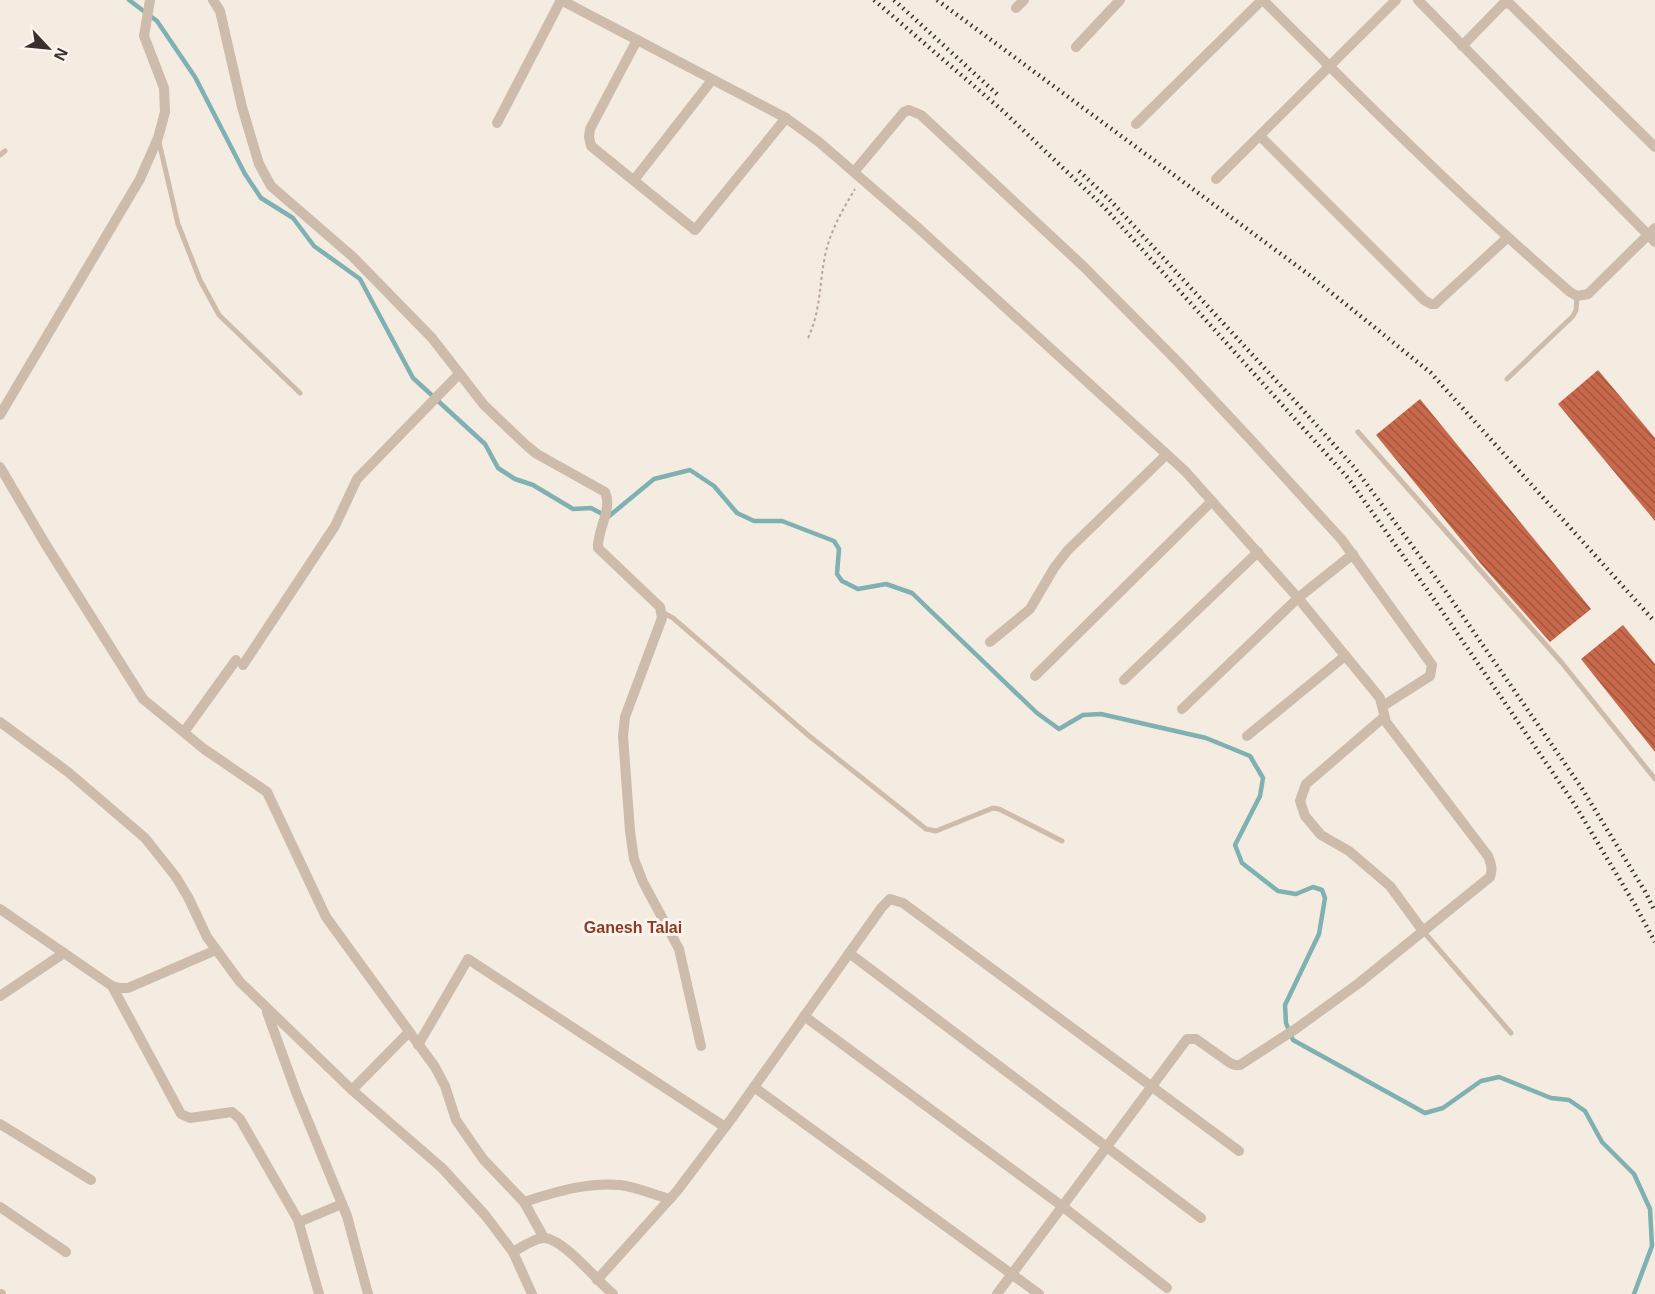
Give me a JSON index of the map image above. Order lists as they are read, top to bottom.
{
  "districts": ["Ganesh Talai"],
  "north": "bottom right"
}
